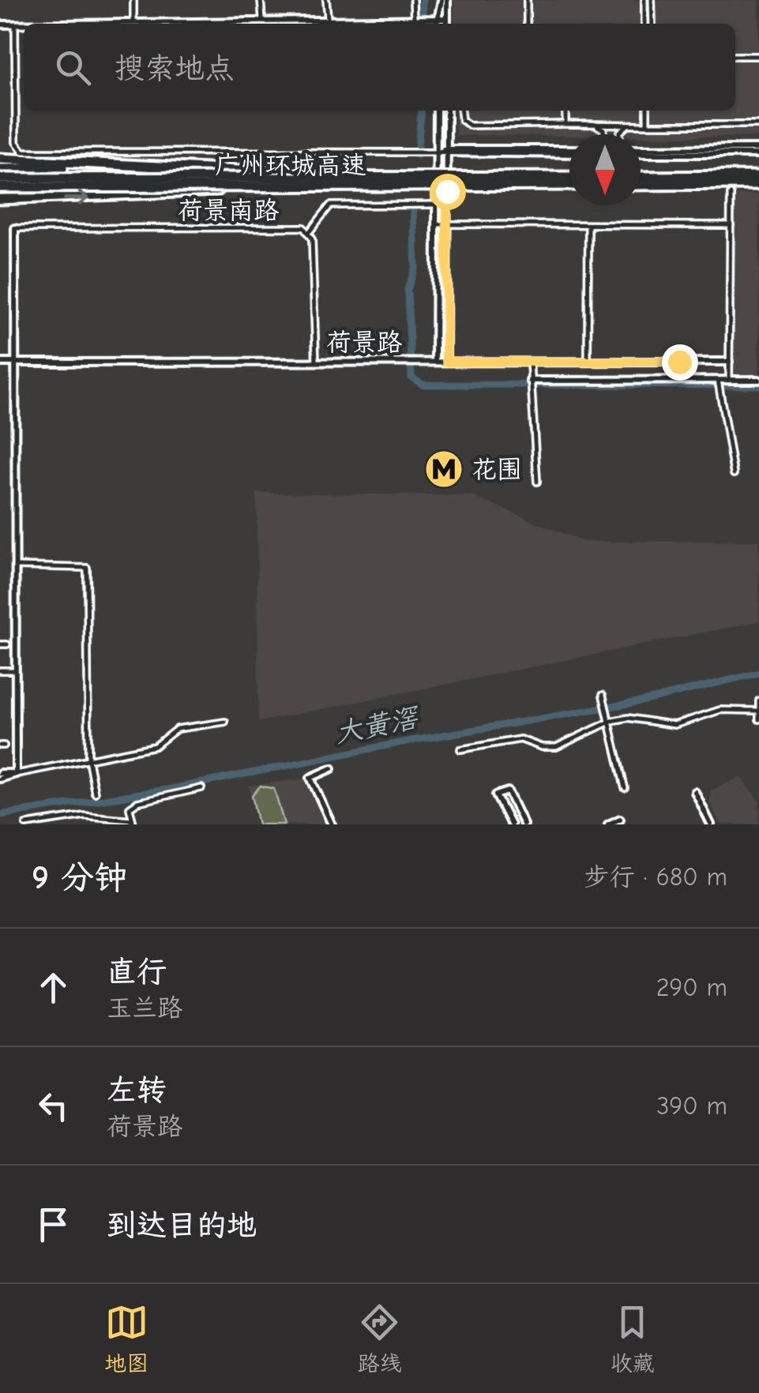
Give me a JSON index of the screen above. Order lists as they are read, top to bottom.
{
  "streets": {
    "highway": ["广州环城高速"],
    "street": ["荷景南路", "荷景路"]
  },
  "crossings": [
    ["荷景南路", "荷景路"]
  ],
  "water": ["大黄滘"],
  "places": {
    "metro station": ["花围"]
  },
  "north": "bottom",
  "page": {
    "search": "搜索地点",
    "heading": ["9 分钟", "步行 · 680 m"],
    "list": [
      ["直行", "玉兰路", "290 m"],
      ["左转", "荷景路", "390 m"],
      "到达目的地"
    ],
    "nav": ["地图", "路线", "收藏"]
  }
}
